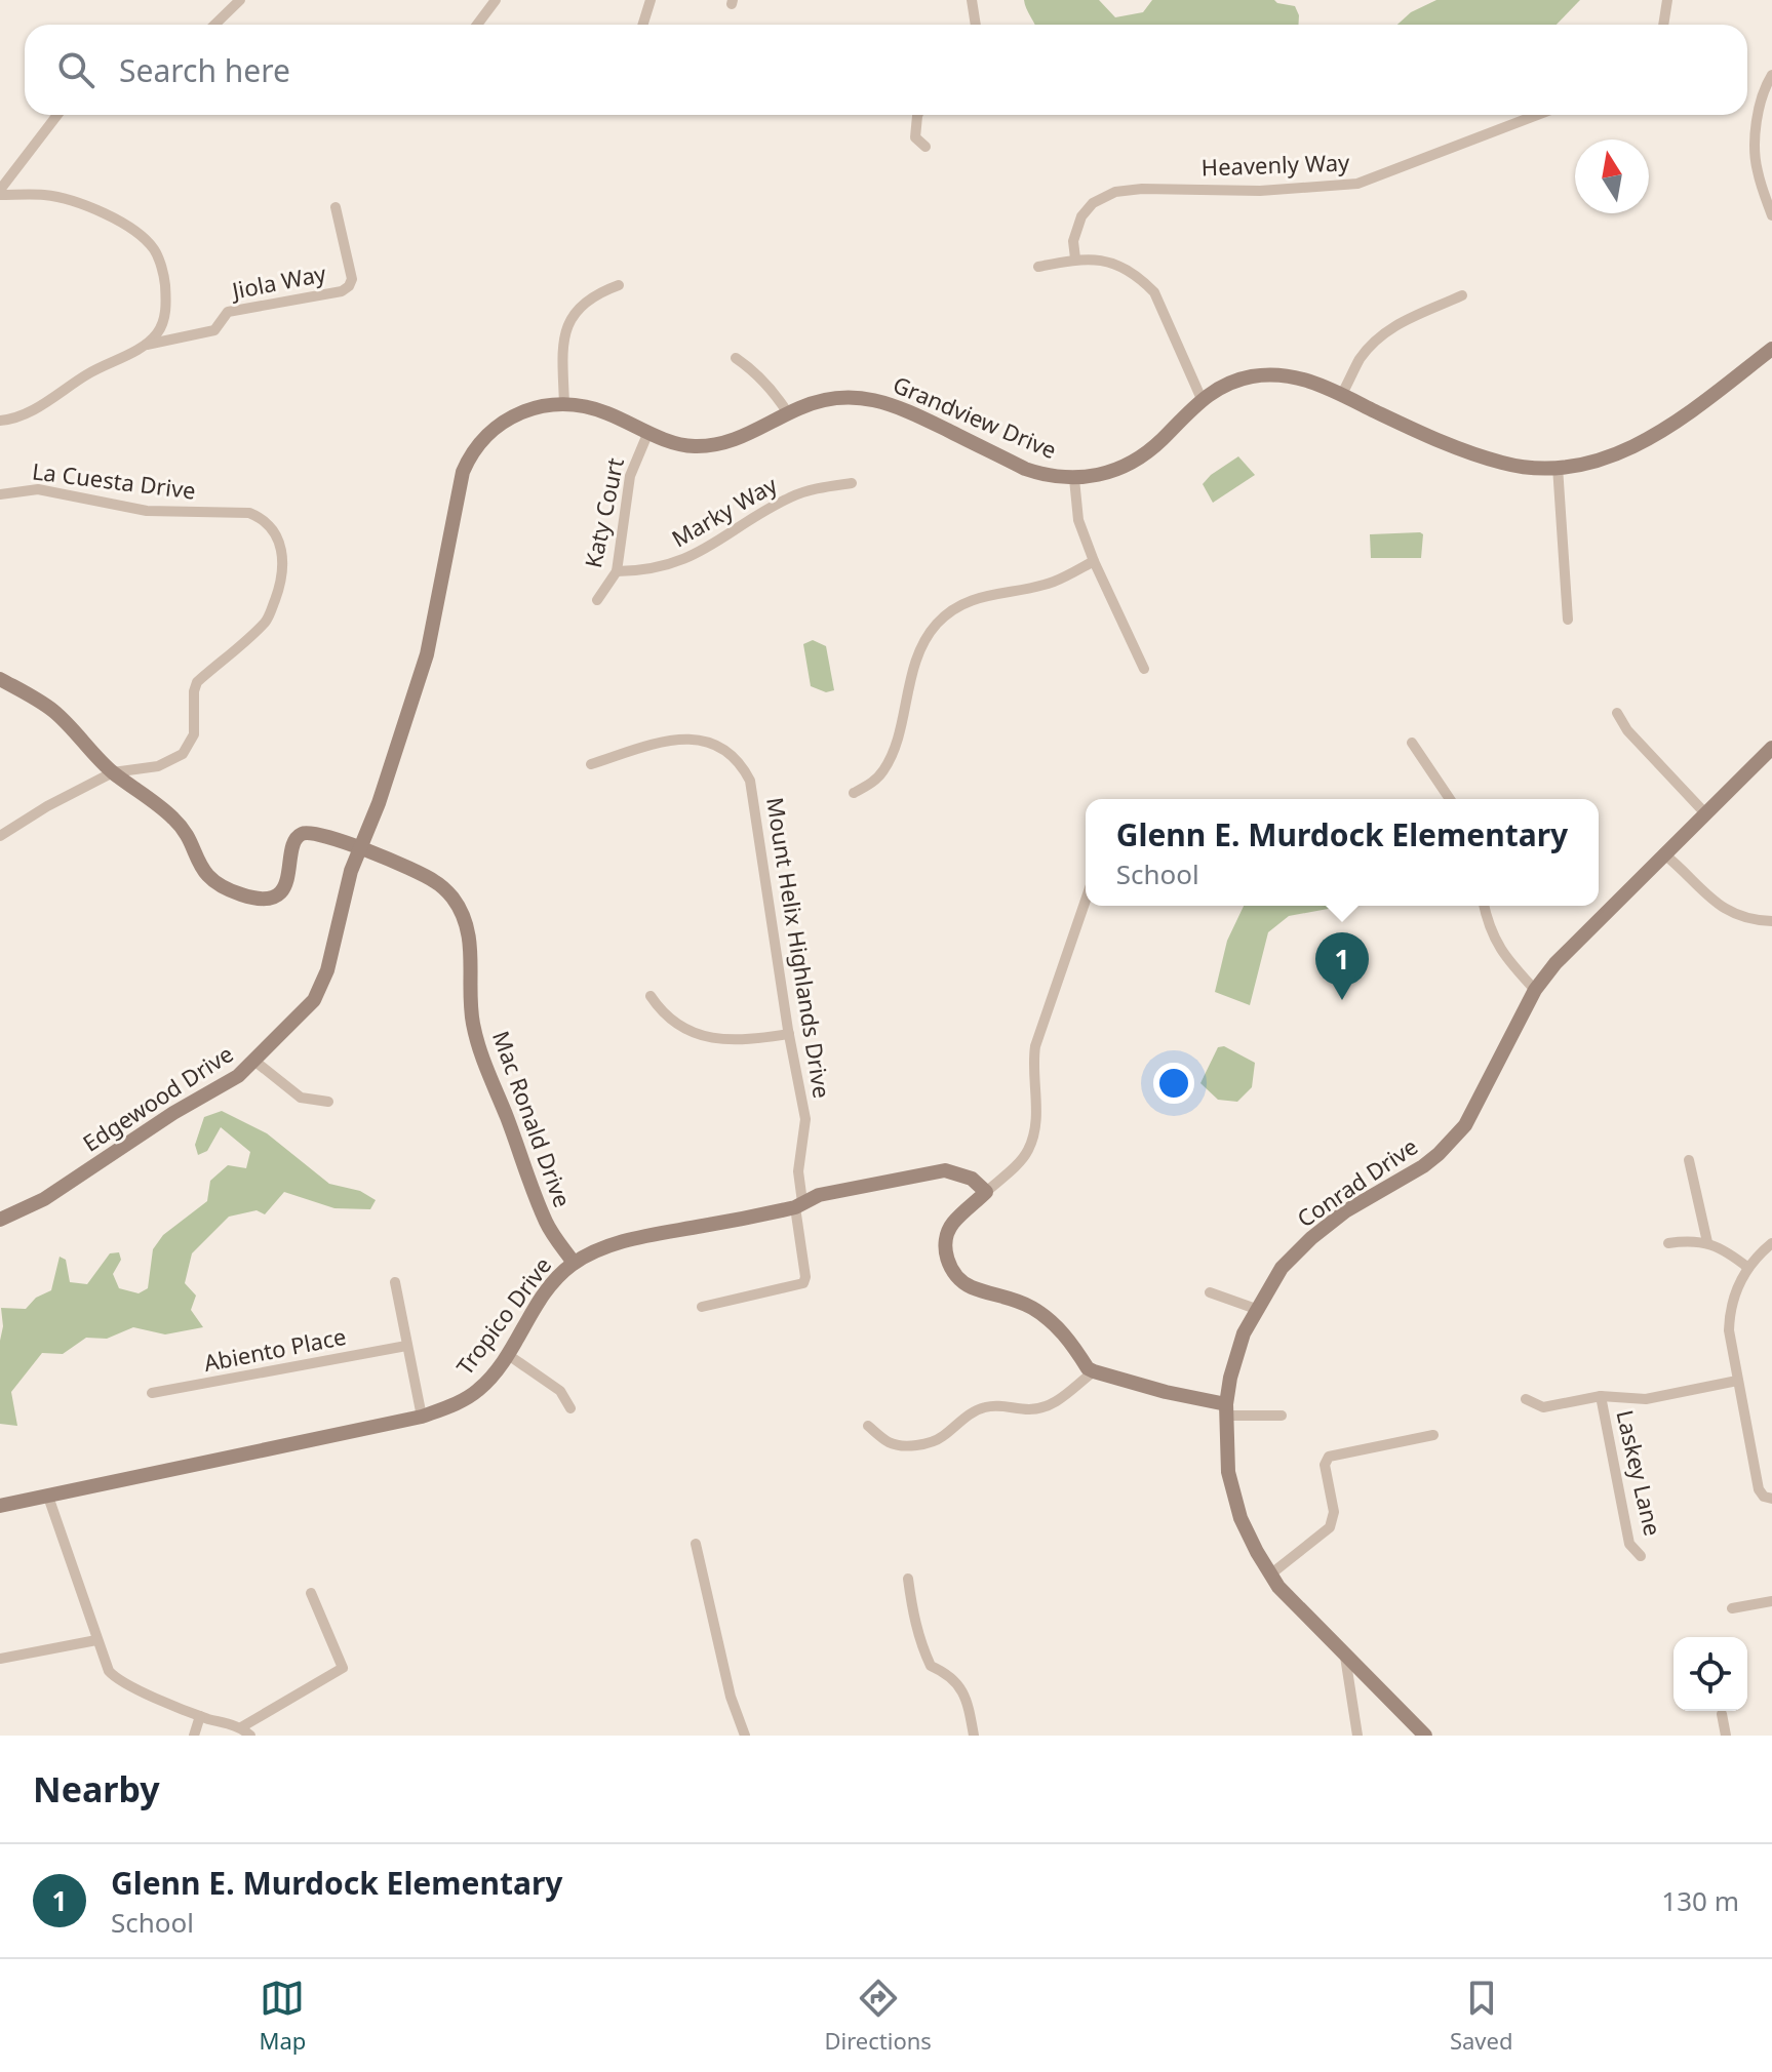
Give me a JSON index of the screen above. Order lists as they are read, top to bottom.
{
  "streets": {
    "street": [
      "Heavenly Way",
      "Jiola Way",
      "Grandview Drive",
      "La Cuesta Drive",
      "Marky Way",
      "Katy Court",
      "Mount Helix Highlands Drive",
      "Edgewood Drive",
      "Mac Ronald Drive",
      "Conrad Drive",
      "Tropico Drive",
      "Abiento Place",
      "Laskey Lane"
    ]
  },
  "crossings": [
    ["Grandview Drive", "Katy Court"],
    ["Grandview Drive", "Edgewood Drive"],
    ["Grandview Drive", "Mac Ronald Drive"],
    ["La Cuesta Drive", "Mac Ronald Drive"],
    ["Marky Way", "Katy Court"],
    ["Mount Helix Highlands Drive", "Tropico Drive"],
    ["Edgewood Drive", "Mac Ronald Drive"],
    ["Mac Ronald Drive", "Tropico Drive"]
  ],
  "north": "top",
  "page": {
    "search": "Search here",
    "popup": ["Glenn E. Murdock Elementary", "School"],
    "pins": "1",
    "heading": "Nearby",
    "list": [
      {
        "mark": "1",
        "name": "Glenn E. Murdock Elementary",
        "note": "School",
        "value": "130 m"
      }
    ],
    "nav": ["Map", "Directions", "Saved"]
  }
}
